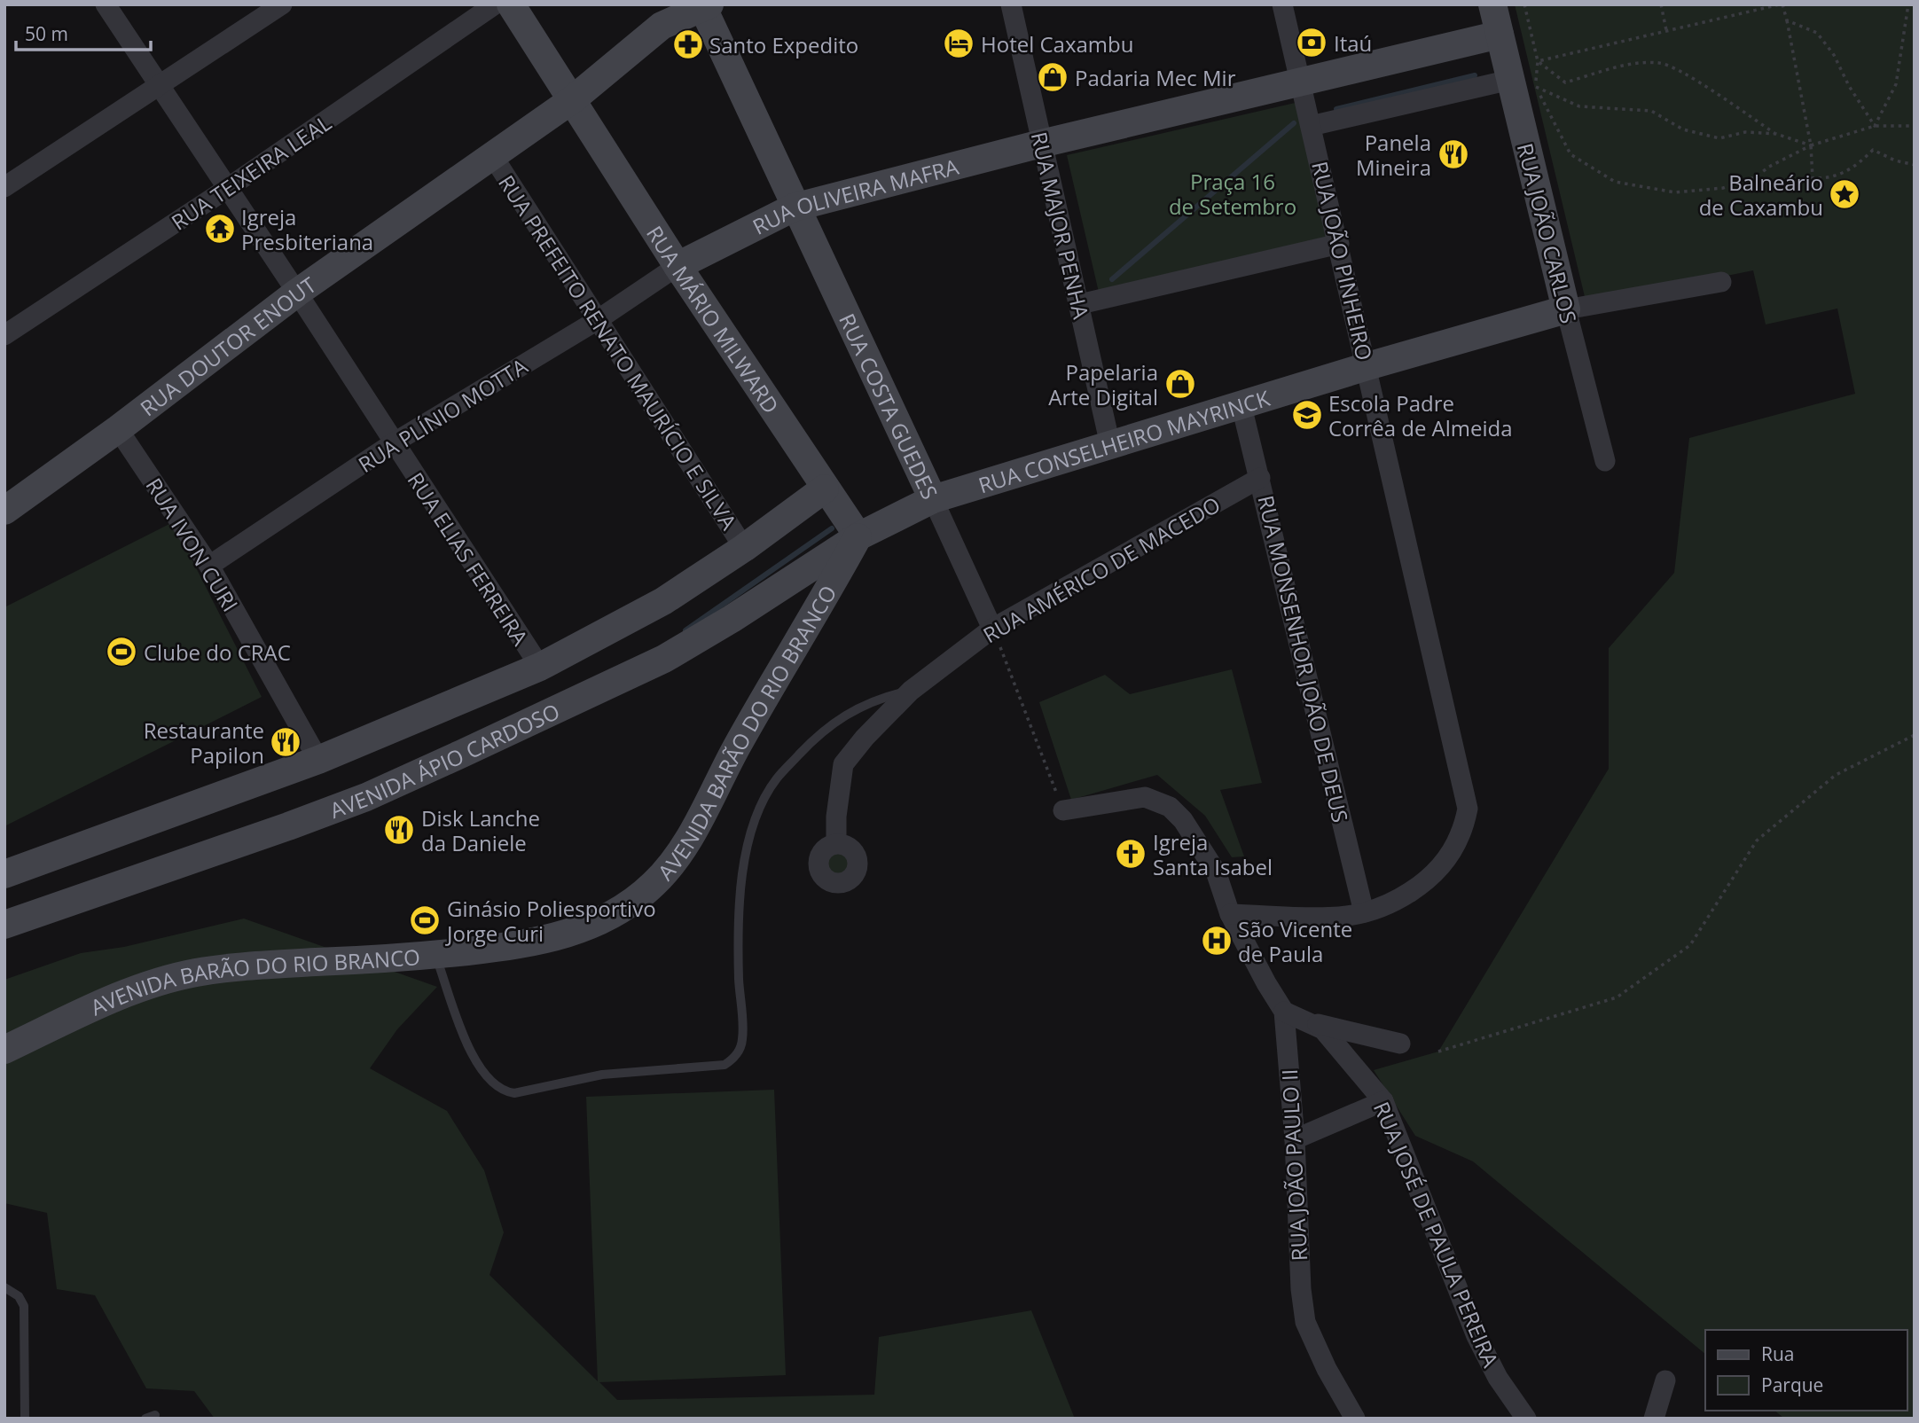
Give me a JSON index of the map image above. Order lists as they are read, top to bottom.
{
  "streets": {
    "street": [
      "RUA TEIXEIRA LEAL",
      "RUA OLIVEIRA MAFRA",
      "RUA MAJOR PENHA",
      "RUA JOÃO CARLOS",
      "RUA JOÃO PINHEIRO",
      "RUA MÁRIO MILWARD",
      "RUA DOUTOR ENOUT",
      "RUA PREFEITO RENATO MAURÍCIO E SILVA",
      "RUA COSTA GUEDES",
      "RUA PLÍNIO MOTTA",
      "RUA CONSELHEIRO MAYRINCK",
      "RUA IVON CURI",
      "RUA ELIAS FERREIRA",
      "RUA AMÉRICO DE MACEDO",
      "RUA MONSENHOR JOÃO DE DEUS",
      "AVENIDA BARÃO DO RIO BRANCO",
      "AVENIDA ÁPIO CARDOSO",
      "RUA JOÃO PAULO II",
      "RUA JOSÉ DE PAULA PEREIRA"
    ]
  },
  "crossings": [
    ["RUA TEIXEIRA LEAL", "RUA ELIAS FERREIRA"],
    ["RUA OLIVEIRA MAFRA", "RUA MAJOR PENHA"],
    ["RUA OLIVEIRA MAFRA", "RUA JOÃO CARLOS"],
    ["RUA OLIVEIRA MAFRA", "RUA JOÃO PINHEIRO"],
    ["RUA OLIVEIRA MAFRA", "RUA MÁRIO MILWARD"],
    ["RUA OLIVEIRA MAFRA", "RUA COSTA GUEDES"],
    ["RUA OLIVEIRA MAFRA", "RUA PLÍNIO MOTTA"],
    ["RUA MAJOR PENHA", "RUA CONSELHEIRO MAYRINCK"],
    ["RUA JOÃO CARLOS", "RUA CONSELHEIRO MAYRINCK"],
    ["RUA JOÃO PINHEIRO", "RUA CONSELHEIRO MAYRINCK"],
    ["RUA JOÃO PINHEIRO", "RUA MONSENHOR JOÃO DE DEUS"],
    ["RUA MÁRIO MILWARD", "RUA DOUTOR ENOUT"],
    ["RUA MÁRIO MILWARD", "RUA PLÍNIO MOTTA"],
    ["RUA MÁRIO MILWARD", "RUA CONSELHEIRO MAYRINCK"],
    ["RUA MÁRIO MILWARD", "AVENIDA BARÃO DO RIO BRANCO"],
    ["RUA MÁRIO MILWARD", "AVENIDA ÁPIO CARDOSO"],
    ["RUA DOUTOR ENOUT", "RUA PREFEITO RENATO MAURÍCIO E SILVA"],
    ["RUA DOUTOR ENOUT", "RUA COSTA GUEDES"],
    ["RUA DOUTOR ENOUT", "RUA IVON CURI"],
    ["RUA DOUTOR ENOUT", "RUA ELIAS FERREIRA"],
    ["RUA PREFEITO RENATO MAURÍCIO E SILVA", "RUA PLÍNIO MOTTA"],
    ["RUA COSTA GUEDES", "RUA CONSELHEIRO MAYRINCK"],
    ["RUA COSTA GUEDES", "RUA AMÉRICO DE MACEDO"],
    ["RUA PLÍNIO MOTTA", "RUA IVON CURI"],
    ["RUA PLÍNIO MOTTA", "RUA ELIAS FERREIRA"],
    ["RUA CONSELHEIRO MAYRINCK", "RUA MONSENHOR JOÃO DE DEUS"],
    ["RUA CONSELHEIRO MAYRINCK", "AVENIDA BARÃO DO RIO BRANCO"],
    ["RUA CONSELHEIRO MAYRINCK", "AVENIDA ÁPIO CARDOSO"],
    ["RUA AMÉRICO DE MACEDO", "RUA MONSENHOR JOÃO DE DEUS"],
    ["AVENIDA BARÃO DO RIO BRANCO", "AVENIDA ÁPIO CARDOSO"],
    ["RUA JOÃO PAULO II", "RUA JOSÉ DE PAULA PEREIRA"]
  ],
  "parks": ["Praça 16 de Setembro"],
  "places": {
    "bank": ["Itaú"],
    "hotel": ["Hotel Caxambu"],
    "pharmacy": ["Santo Expedito"],
    "shop": ["Padaria Mec Mir", "Papelaria Arte Digital"],
    "restaurant": ["Panela Mineira", "Restaurante Papilon", "Disk Lanche da Daniele"],
    "place": ["Balneário de Caxambu"],
    "temple": ["Igreja Presbiteriana"],
    "school or university": ["Escola Padre Corrêa de Almeida"],
    "sports": ["Clube do CRAC", "Ginásio Poliesportivo Jorge Curi"],
    "church": ["Igreja Santa Isabel"],
    "hospital": ["São Vicente de Paula"]
  },
  "legend": ["Rua", "Parque"],
  "scale_bar": "50 m"
}
